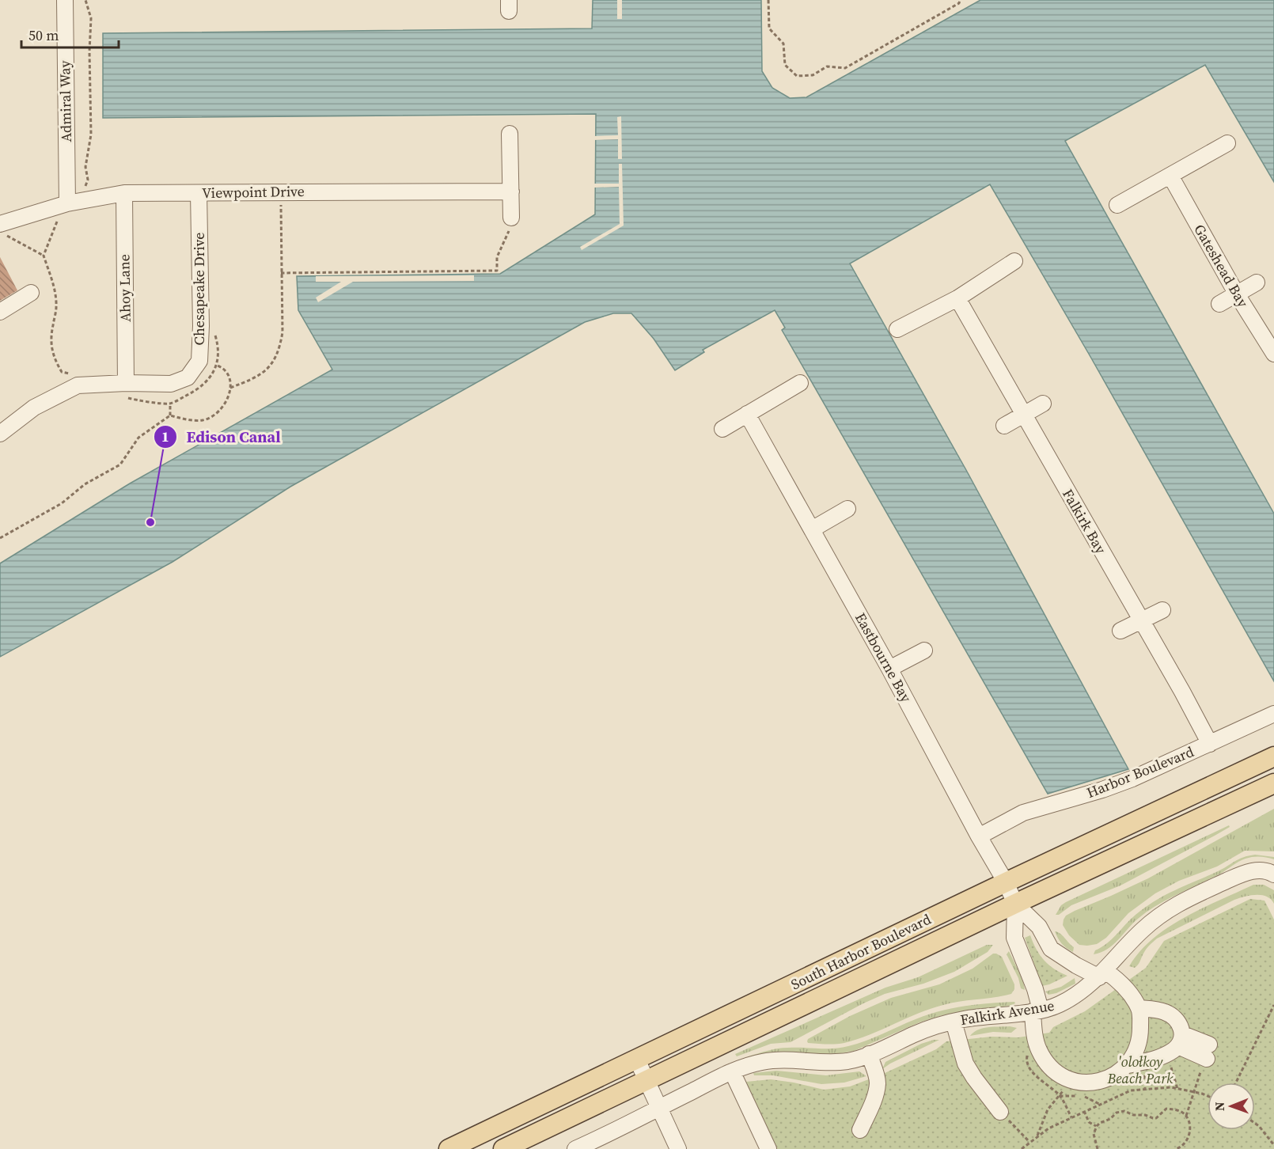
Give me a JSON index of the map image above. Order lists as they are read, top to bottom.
{
  "streets": {
    "main road": ["South Harbor Boulevard"],
    "street": [
      "Admiral Way",
      "Viewpoint Drive",
      "Gateshead Bay",
      "Ahoy Lane",
      "Chesapeake Drive",
      "Falkirk Bay",
      "Eastbourne Bay",
      "Harbor Boulevard",
      "Falkirk Avenue"
    ]
  },
  "crossings": [
    ["Admiral Way", "Viewpoint Drive"],
    ["Viewpoint Drive", "Ahoy Lane"],
    ["Viewpoint Drive", "Chesapeake Drive"],
    ["Ahoy Lane", "Chesapeake Drive"],
    ["Falkirk Bay", "Harbor Boulevard"],
    ["Eastbourne Bay", "Harbor Boulevard"],
    ["Eastbourne Bay", "South Harbor Boulevard"],
    ["Eastbourne Bay", "Falkirk Avenue"]
  ],
  "parks": ["'olołkoy Beach Park"],
  "places": ["Edison Canal"],
  "scale_bar": "50 m",
  "north": "left"
}
